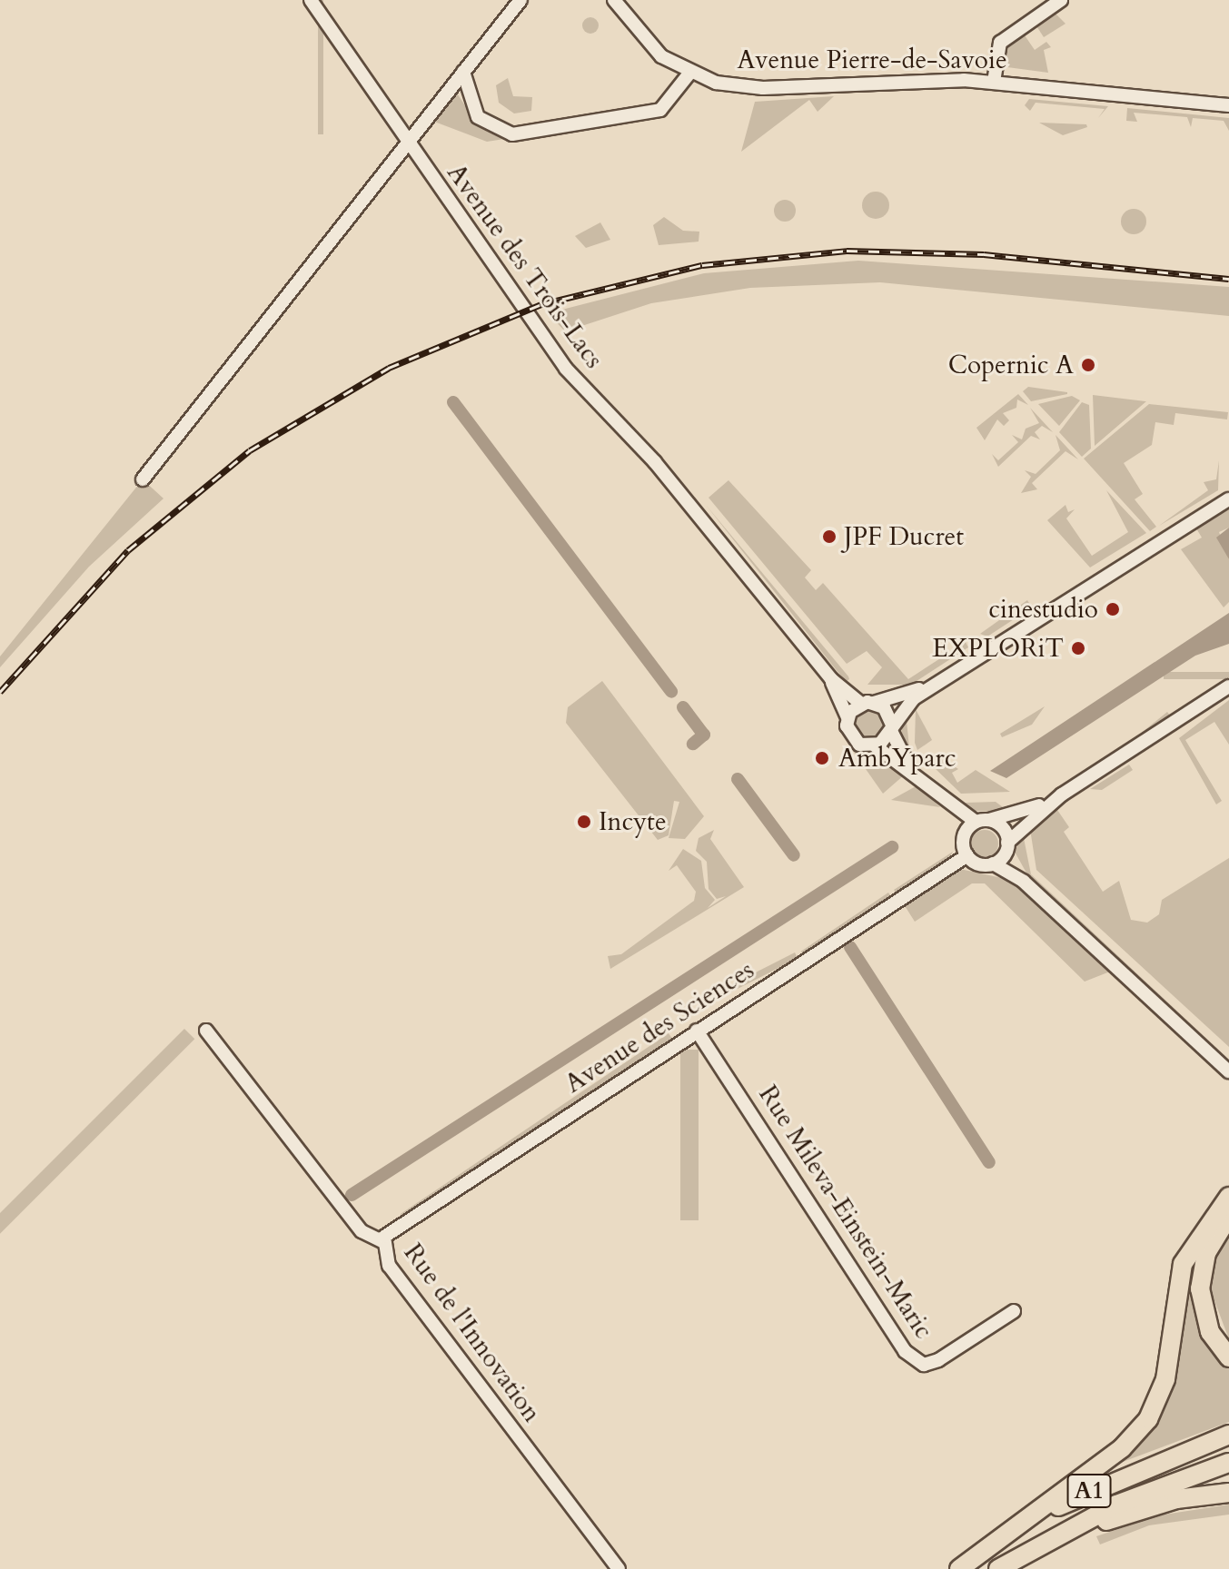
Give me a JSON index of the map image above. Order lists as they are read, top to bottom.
{
  "streets": {
    "highway": ["A1"],
    "street": [
      "Avenue Pierre-de-Savoie",
      "Avenue des Trois-Lacs",
      "Avenue des Sciences",
      "Rue Mileva-Einstein-Maric",
      "Rue de l'Innovation"
    ]
  },
  "crossings": [
    ["Avenue des Sciences", "Rue Mileva-Einstein-Maric"],
    ["Avenue des Sciences", "Rue de l'Innovation"]
  ],
  "places": [
    "Copernic A",
    "JPF Ducret",
    "cinestudio",
    "EXPLORiT",
    "AmbYparc",
    "Incyte"
  ]
}
